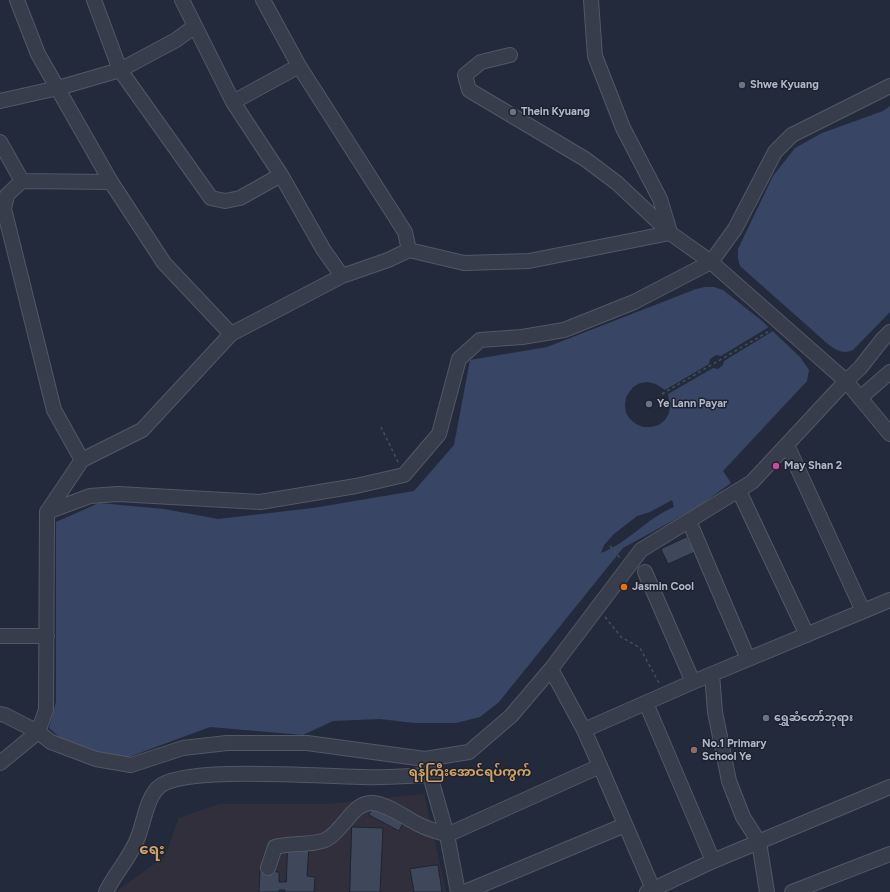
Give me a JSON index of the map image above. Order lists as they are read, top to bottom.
{
  "districts": ["ရန်ကြီးအောင်ရပ်ကွက်", "ရေး"],
  "places": [
    "Shwe Kyuang",
    "Thein Kyuang",
    "Ye Lann Payar",
    "May Shan 2",
    "Jasmin Cool",
    "ရွှေဆံတော်ဘုရား",
    "No.1 Primary School Ye"
  ]
}
